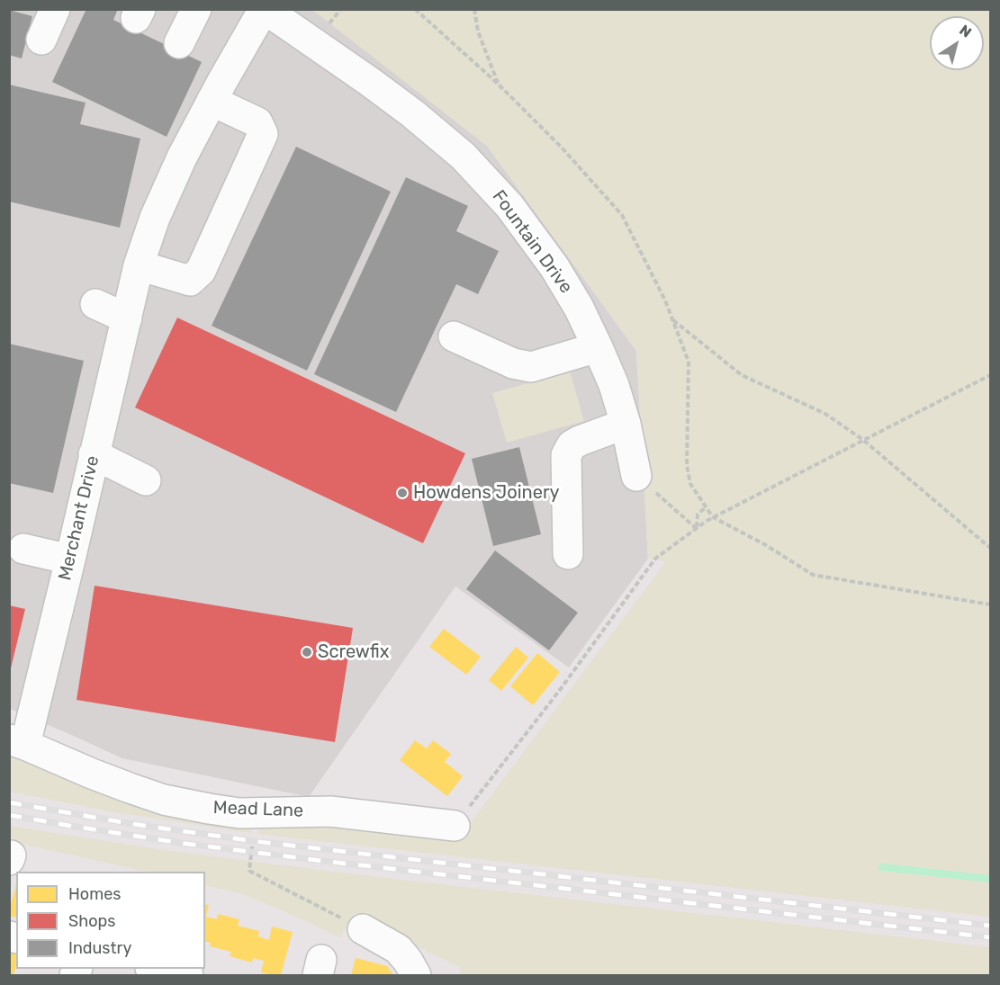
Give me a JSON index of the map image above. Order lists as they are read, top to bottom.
{
  "streets": {
    "street": ["Fountain Drive", "Merchant Drive", "Mead Lane"]
  },
  "crossings": [
    ["Fountain Drive", "Merchant Drive"],
    ["Merchant Drive", "Mead Lane"]
  ],
  "places": ["Howdens Joinery", "Screwfix"],
  "legend": ["Homes", "Shops", "Industry"],
  "north": "top right"
}
